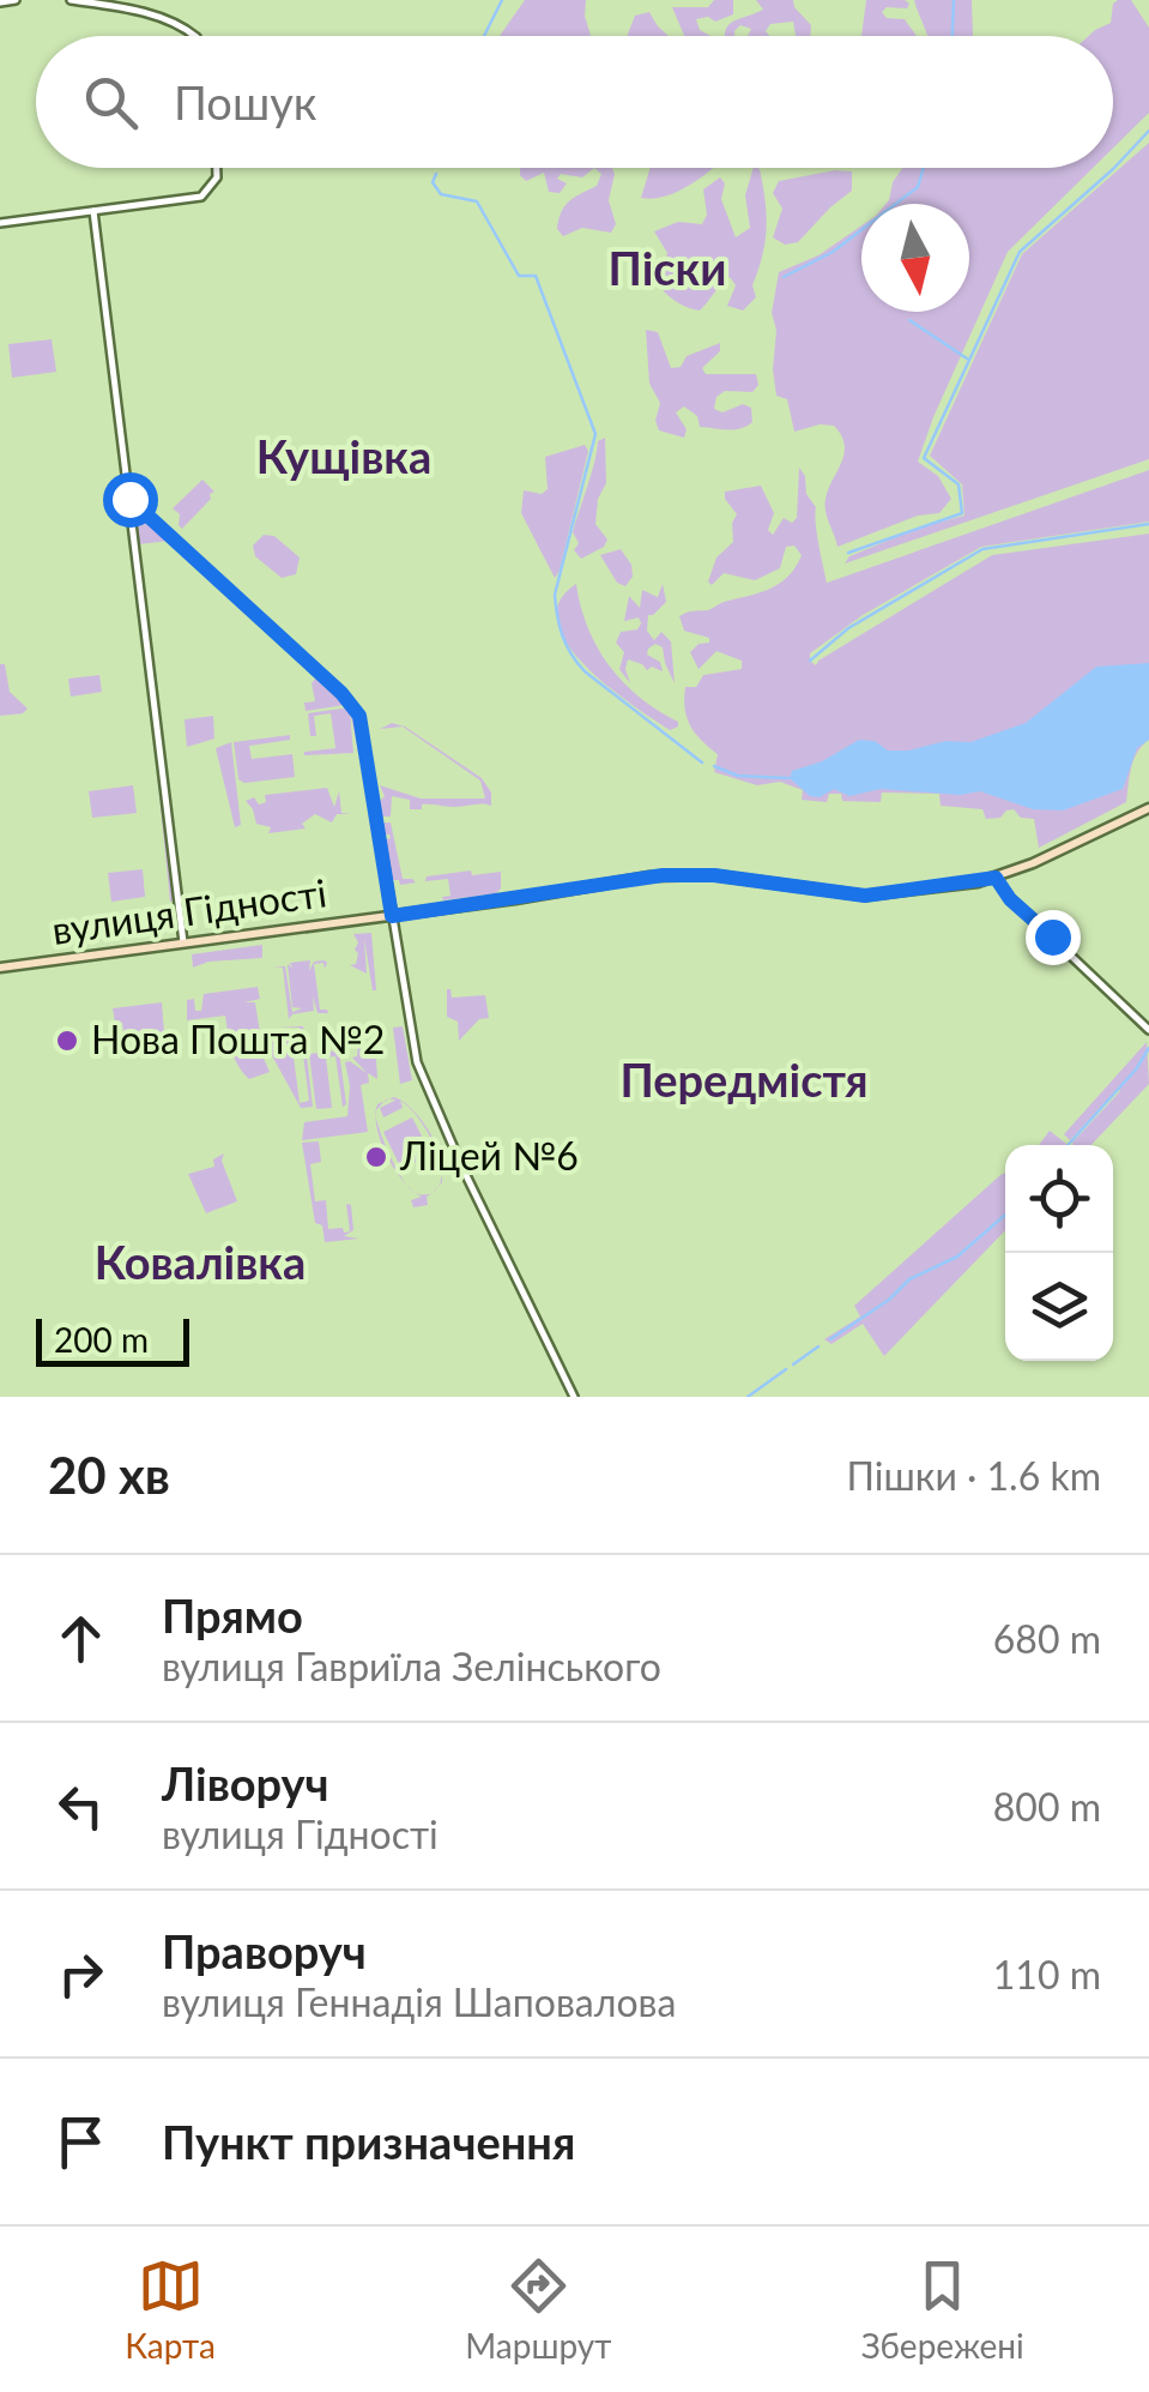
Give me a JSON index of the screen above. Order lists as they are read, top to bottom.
{
  "streets": {
    "main road": ["вулиця Гідності"]
  },
  "districts": [
    "Піски",
    "Кущівка",
    "Передмістя",
    "Ковалівка"
  ],
  "places": ["Нова Пошта №2", "Ліцей №6"],
  "scale_bar": "200 m",
  "north": "bottom",
  "page": {
    "search": "Пошук",
    "scale": "200 m",
    "heading": ["20 хв", "Пішки · 1.6 km"],
    "list": [
      ["Прямо", "вулиця Гавриїла Зелінського", "680 m"],
      ["Ліворуч", "вулиця Гідності", "800 m"],
      ["Праворуч", "вулиця Геннадія Шаповалова", "110 m"],
      "Пункт призначення"
    ],
    "nav": ["Карта", "Маршрут", "Збережені"]
  }
}
